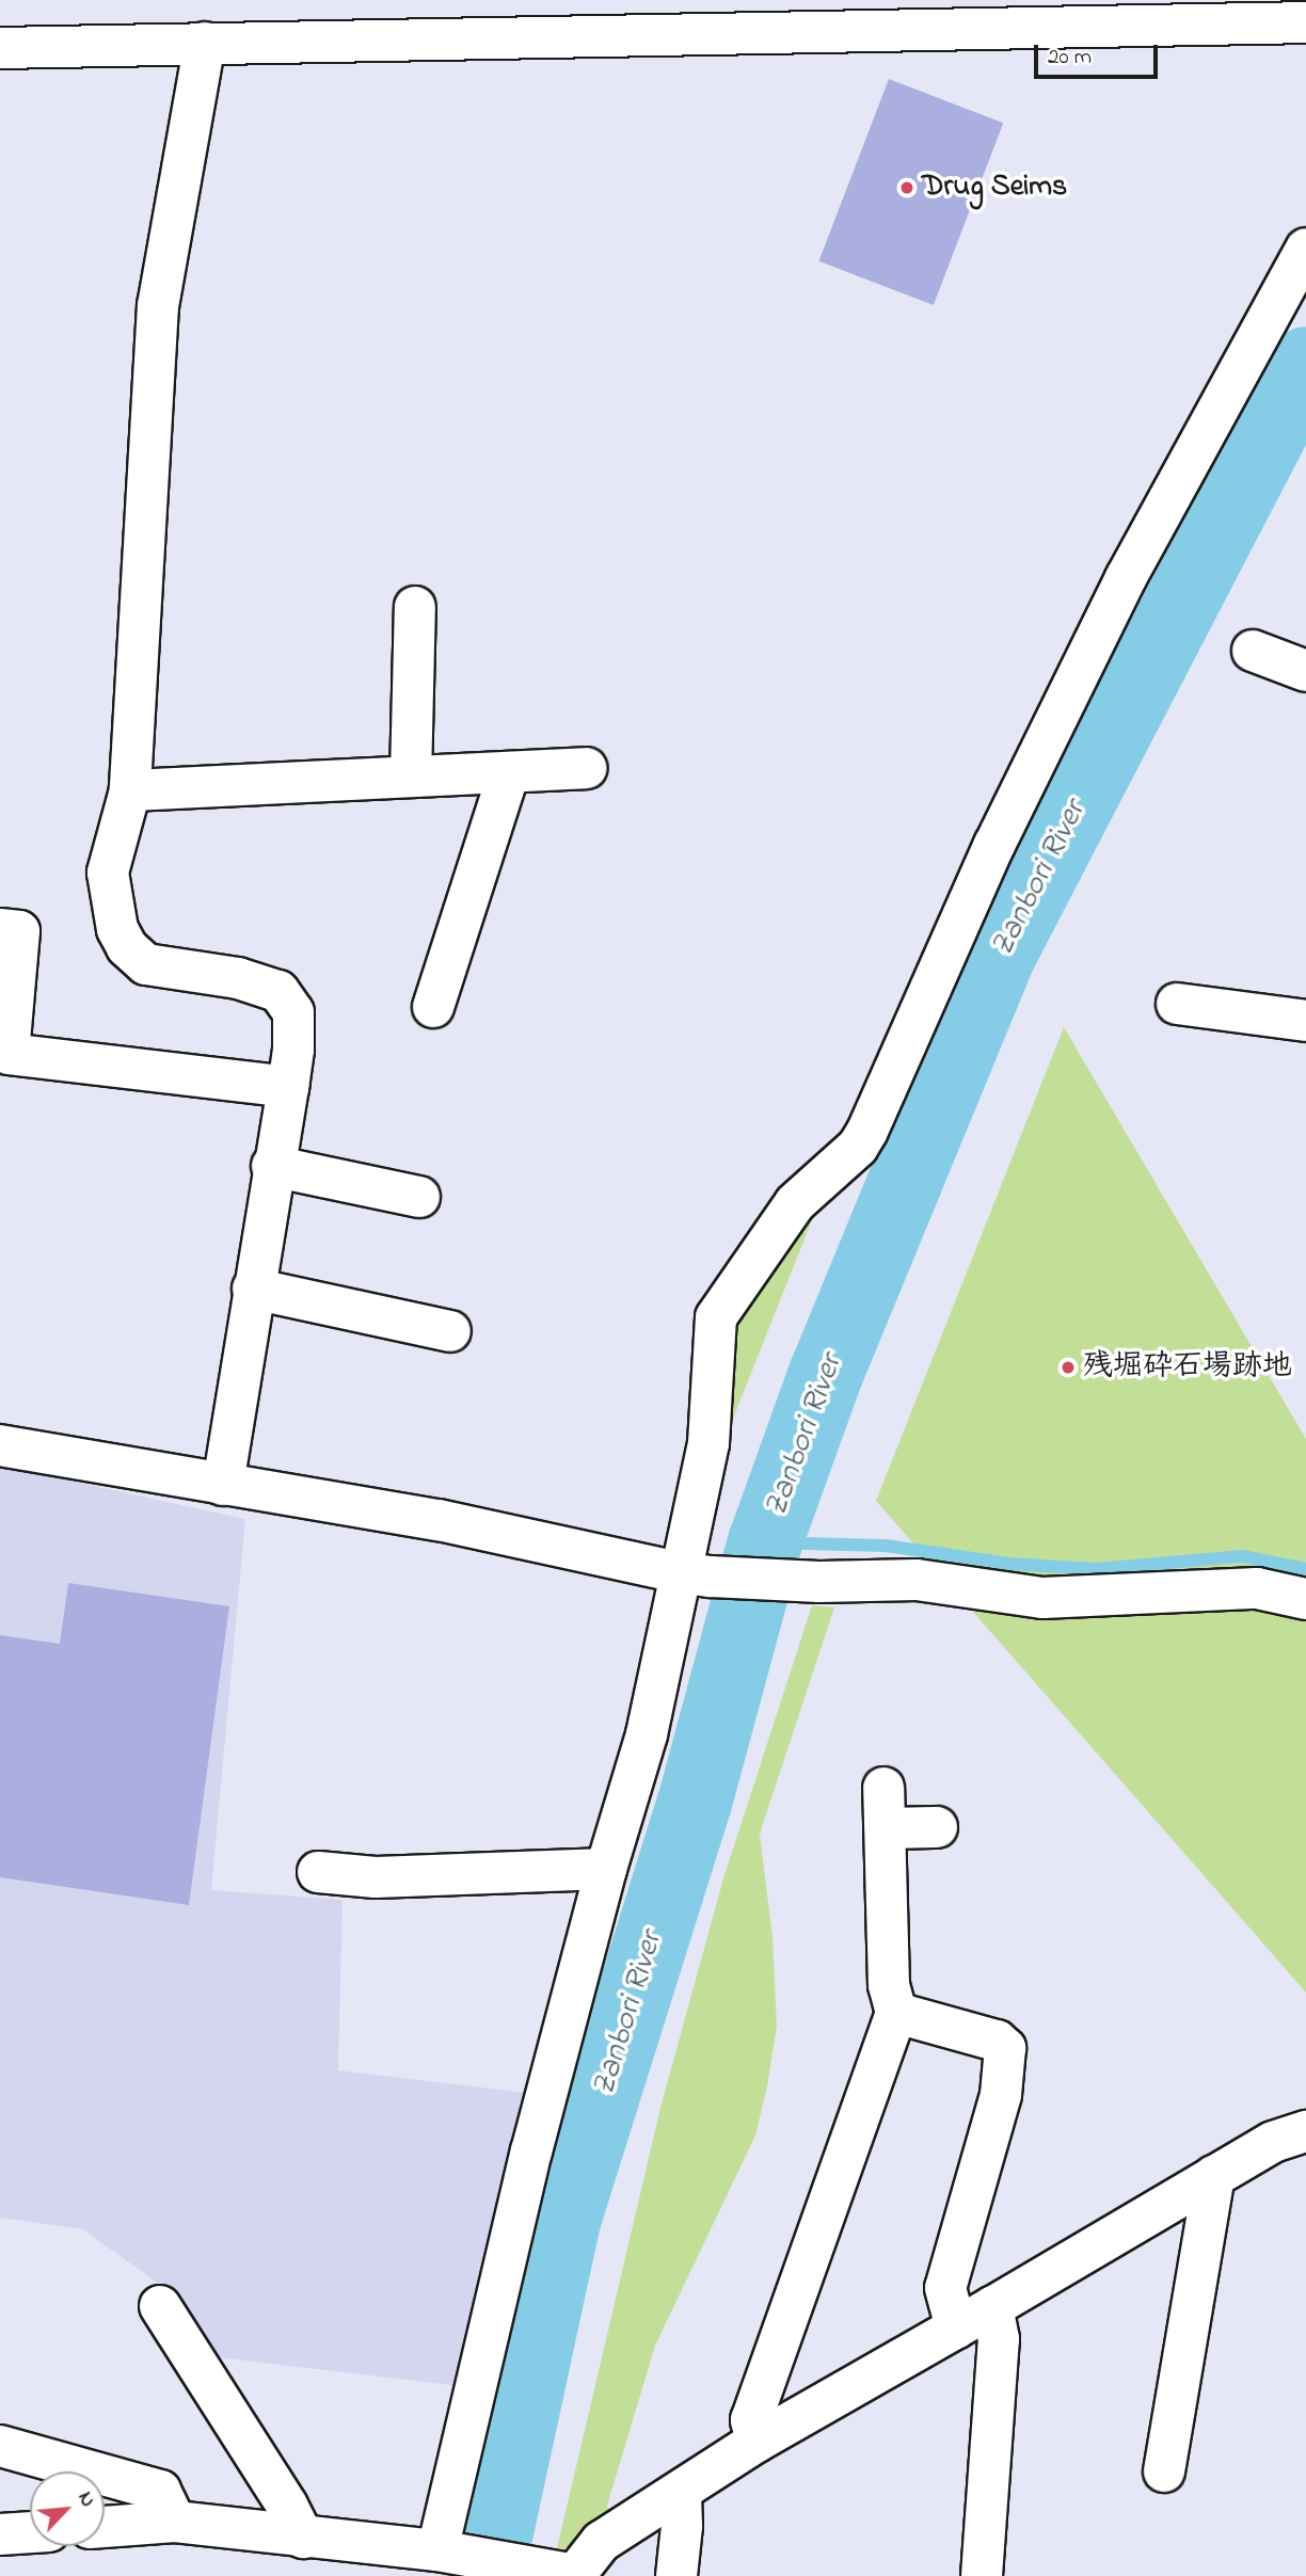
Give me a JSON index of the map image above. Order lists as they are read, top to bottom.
{
  "water": ["Zanbori River"],
  "places": ["Drug Seims", "残堀砕石場跡地"],
  "scale_bar": "20 m",
  "north": "top right"
}
